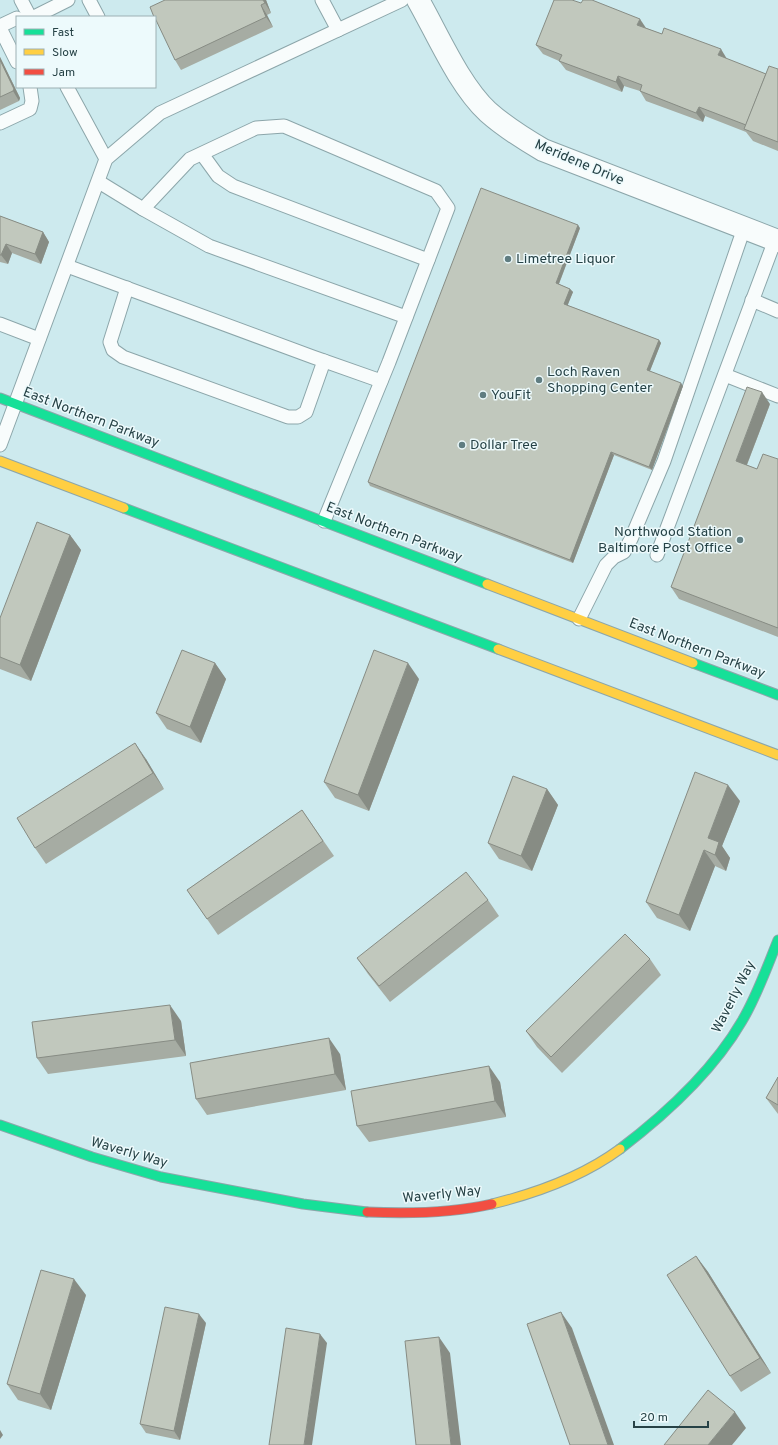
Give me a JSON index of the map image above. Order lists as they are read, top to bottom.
{
  "streets": {
    "main road": ["East Northern Parkway", "Waverly Way"],
    "street": ["Meridene Drive"]
  },
  "places": [
    "Limetree Liquor",
    "Loch Raven Shopping Center",
    "YouFit",
    "Dollar Tree",
    "Northwood Station Baltimore Post Office"
  ],
  "legend": ["Fast", "Slow", "Jam"],
  "scale_bar": "20 m"
}
